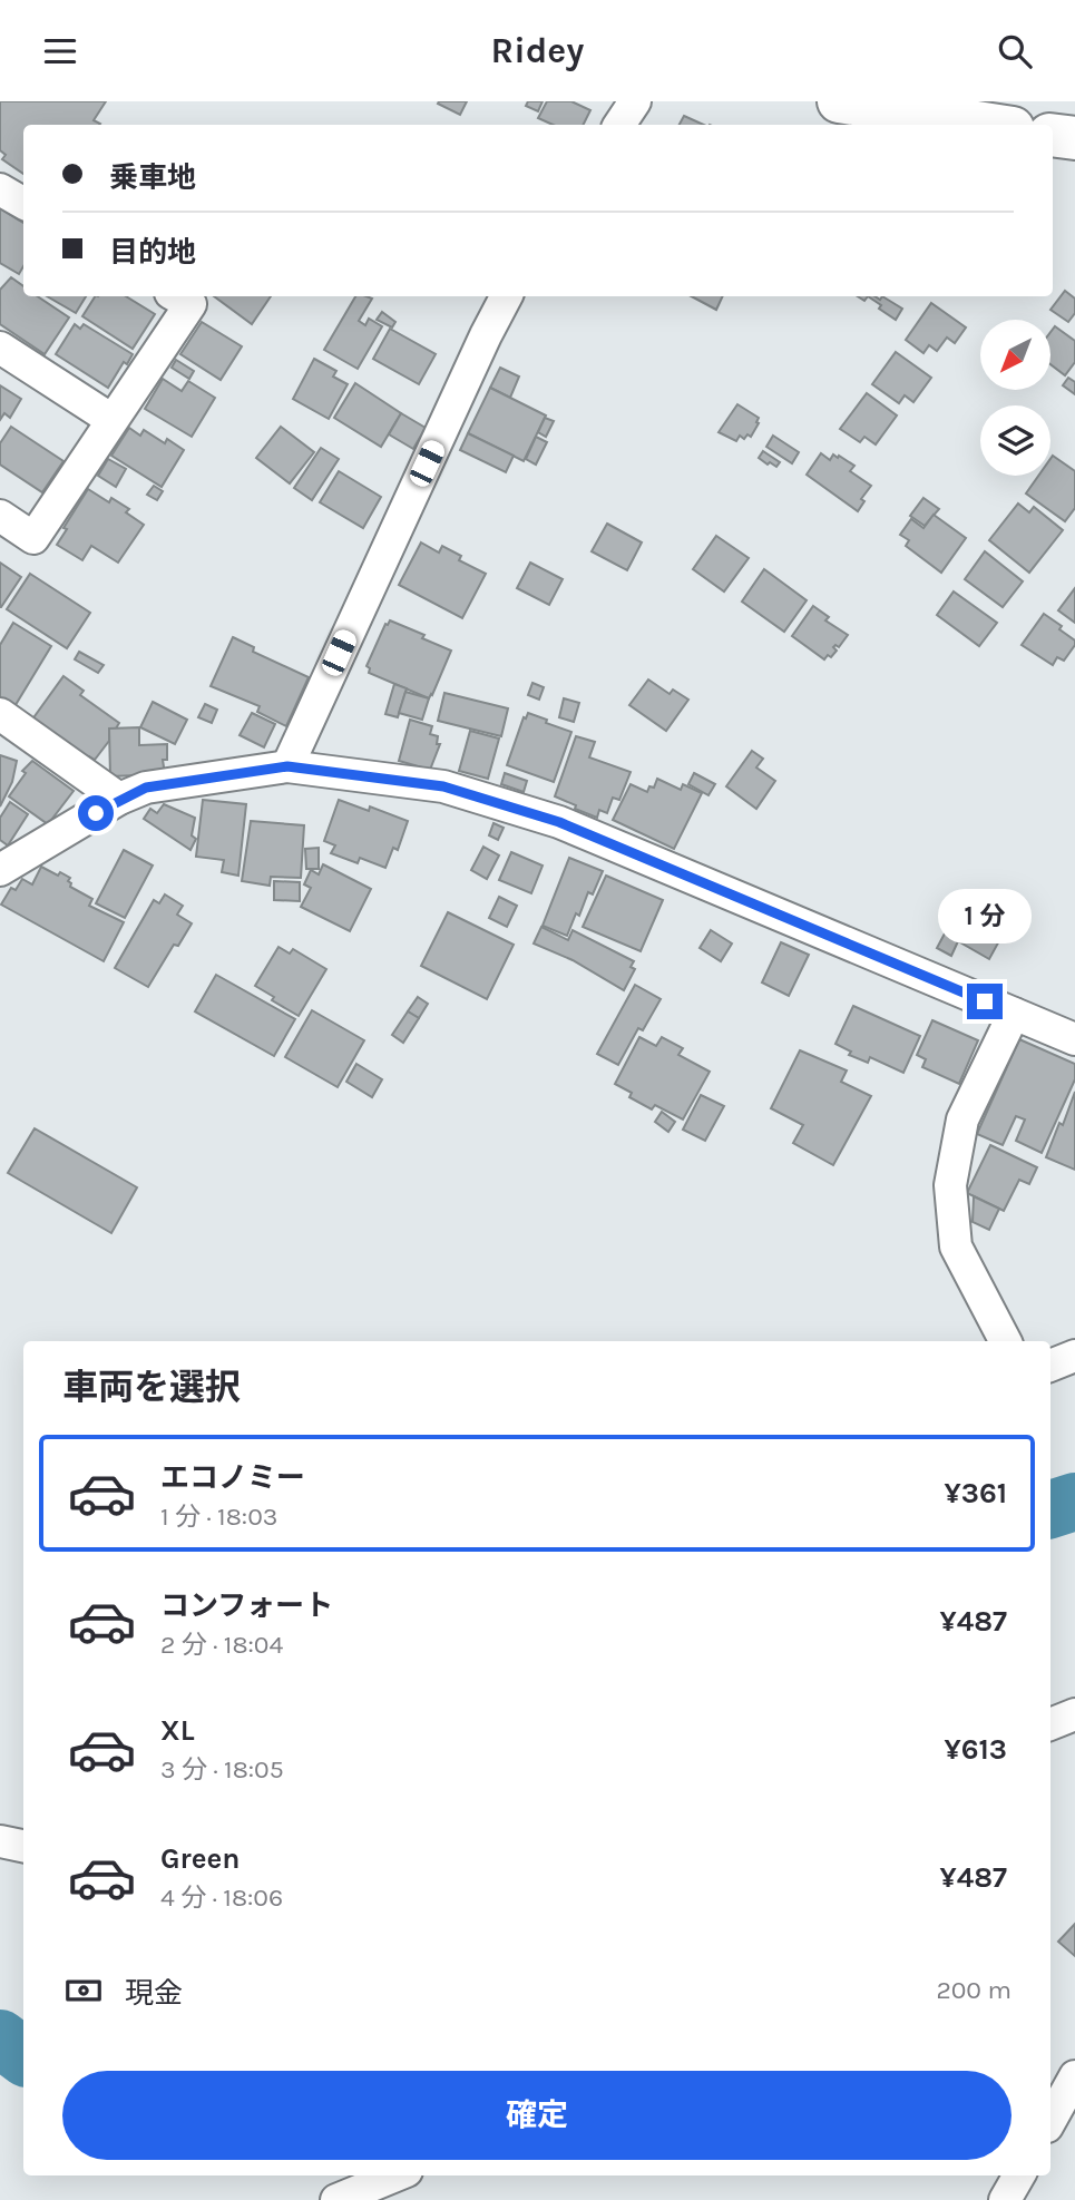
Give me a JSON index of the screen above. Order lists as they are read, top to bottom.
{
  "north": "bottom left",
  "page": {
    "header": "Ridey",
    "banner": ["乗車地", "目的地"],
    "bubble": "1 分",
    "heading": "車両を選択",
    "list": [
      {
        "name": "エコノミー",
        "note": "1 分 · 18:03",
        "value": "¥361"
      },
      {
        "name": "コンフォート",
        "note": "2 分 · 18:04",
        "value": "¥487"
      },
      {
        "name": "XL",
        "note": "3 分 · 18:05",
        "value": "¥613"
      },
      {
        "name": "Green",
        "note": "4 分 · 18:06",
        "value": "¥487"
      }
    ],
    "pay": ["現金", "200 m"],
    "buttons": "確定"
  }
}
